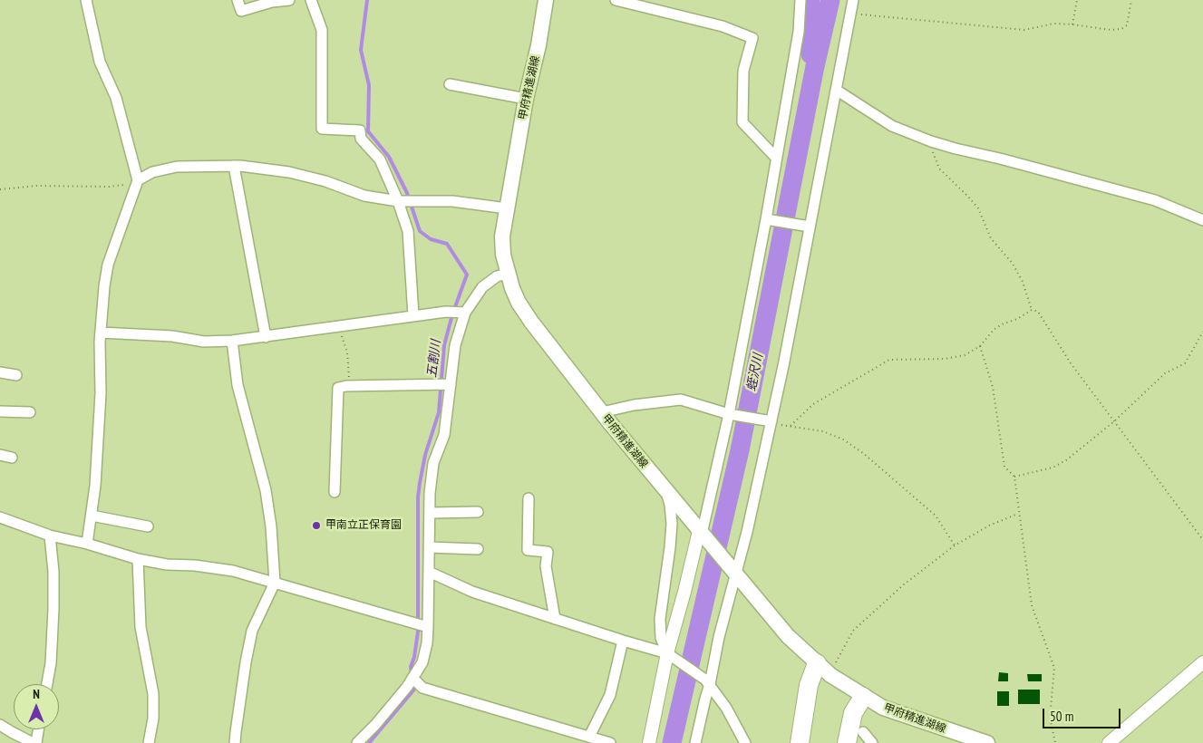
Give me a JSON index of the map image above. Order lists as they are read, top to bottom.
{
  "streets": {
    "main road": ["甲府精進湖線"]
  },
  "water": ["五割川", "蛭沢川"],
  "places": ["甲南立正保育園"],
  "scale_bar": "50 m",
  "north": "top"
}
